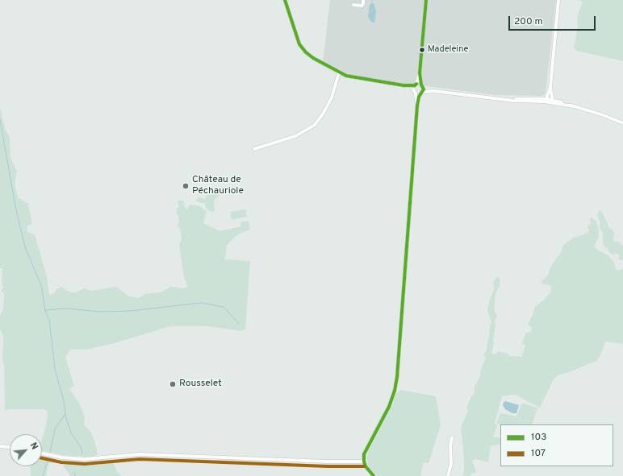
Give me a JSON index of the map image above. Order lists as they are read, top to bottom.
{
  "places": ["Madeleine", "Château de Péchauriole", "Rousselet"],
  "lines": ["transit line 103", "transit line 107"],
  "legend": ["103", "107"],
  "scale_bar": "200 m",
  "north": "top right"
}
